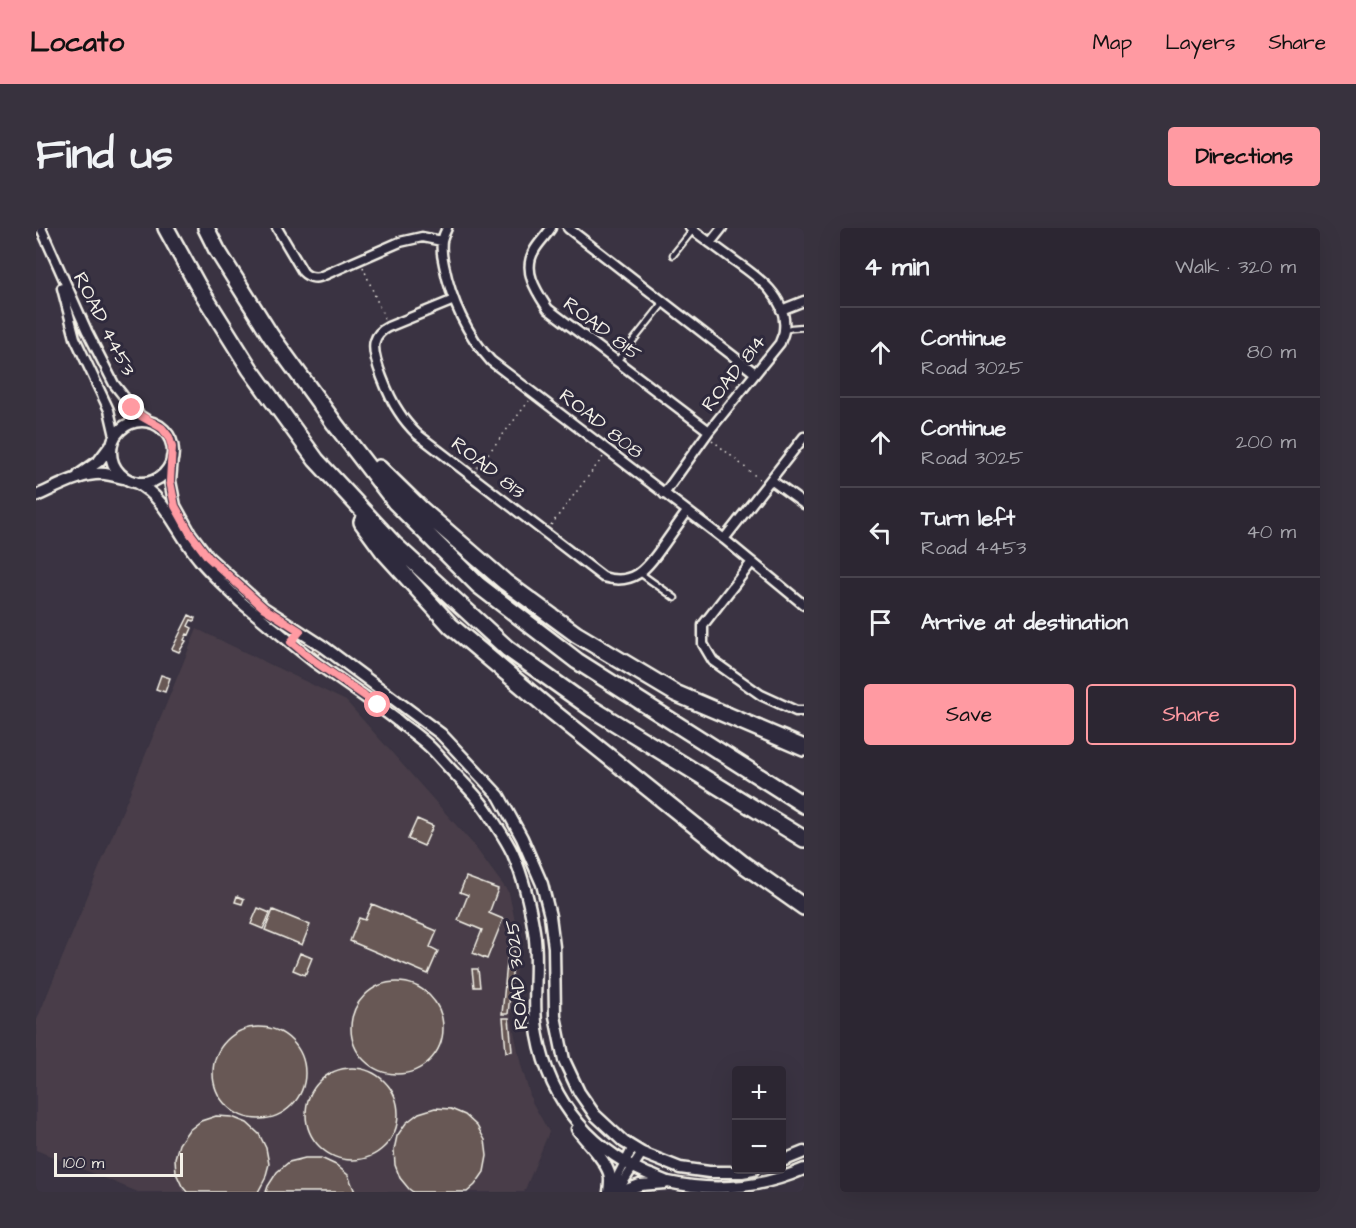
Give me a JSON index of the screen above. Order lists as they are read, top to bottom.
{
  "streets": {
    "street": [
      "ROAD 4453",
      "ROAD 815",
      "ROAD 814",
      "ROAD 808",
      "ROAD 813",
      "ROAD 3025"
    ]
  },
  "crossings": [
    ["ROAD 4453", "ROAD 3025"],
    ["ROAD 815", "ROAD 814"],
    ["ROAD 814", "ROAD 808"]
  ],
  "scale_bar": "100 m",
  "page": {
    "header": "Locato",
    "nav": ["Map", "Layers", "Share"],
    "title": "Find us",
    "buttons": [
      "Directions",
      ["Save", "Share"]
    ],
    "heading": ["4 min", "Walk · 320 m"],
    "list": [
      ["Continue", "Road 3025", "80 m"],
      ["Continue", "Road 3025", "200 m"],
      ["Turn left", "Road 4453", "40 m"],
      "Arrive at destination"
    ],
    "map_buttons": ["+", "−"],
    "scale": "100 m"
  }
}
